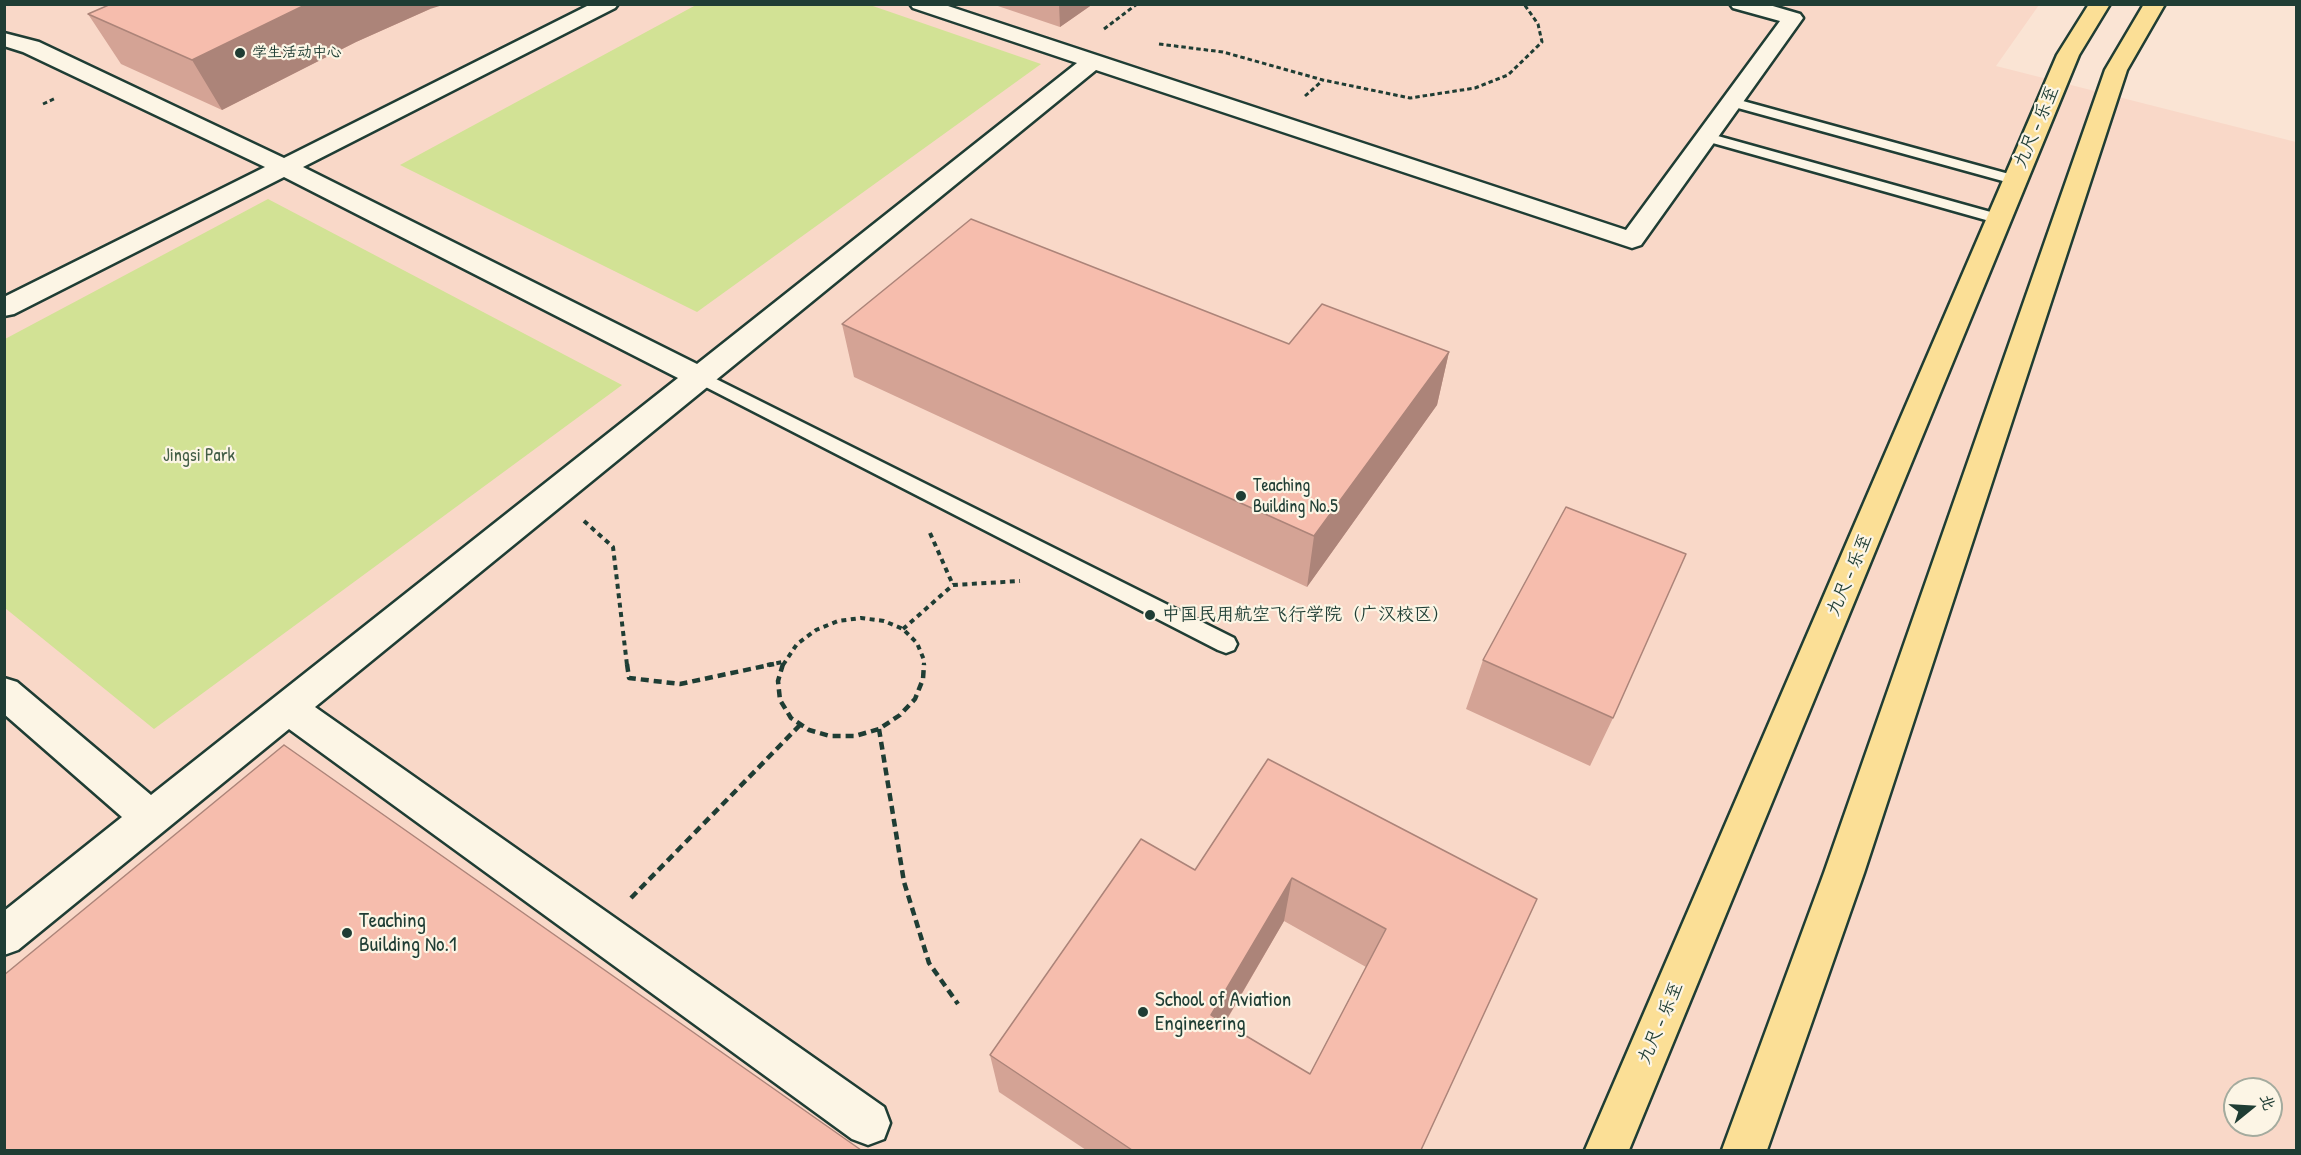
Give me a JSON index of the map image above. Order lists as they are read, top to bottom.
{
  "streets": {
    "main road": ["九尺 - 乐至"]
  },
  "parks": ["Jingsi Park"],
  "places": [
    "学生活动中心",
    "Teaching Building No.5",
    "中国民用航空飞行学院（广汉校区）",
    "Teaching Building No.1",
    "School of Aviation Engineering"
  ],
  "north": "right"
}
